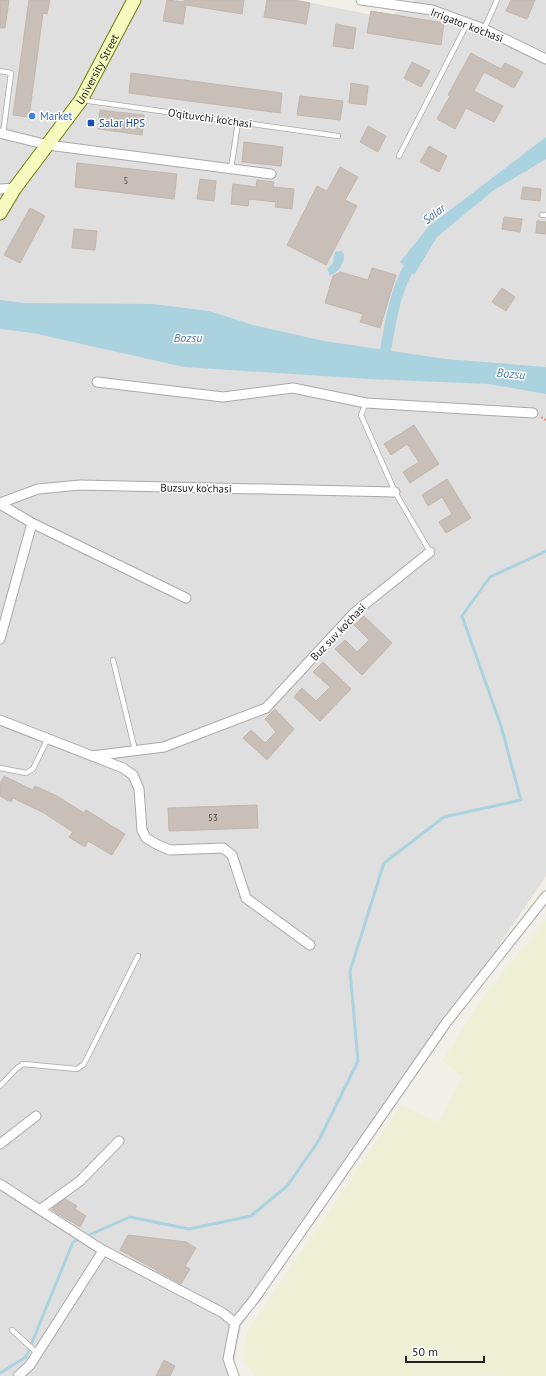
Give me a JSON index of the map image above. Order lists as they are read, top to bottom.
{
  "streets": {
    "main road": ["University Street"],
    "street": ["Irrigator ko'chasi", "Buzsuv ko'chasi", "Buz suv ko'chasi"],
    "lane": ["O'qituvchi ko'chasi"]
  },
  "crossings": [
    ["University Street", "O'qituvchi ko'chasi"],
    ["Buzsuv ko'chasi", "Buz suv ko'chasi"]
  ],
  "water": ["Salar", "Bozsu"],
  "places": {
    "other": ["Market"],
    "transit": ["Salar HPS"]
  },
  "house_numbers": ["5", "53"],
  "scale_bar": "50 m"
}
